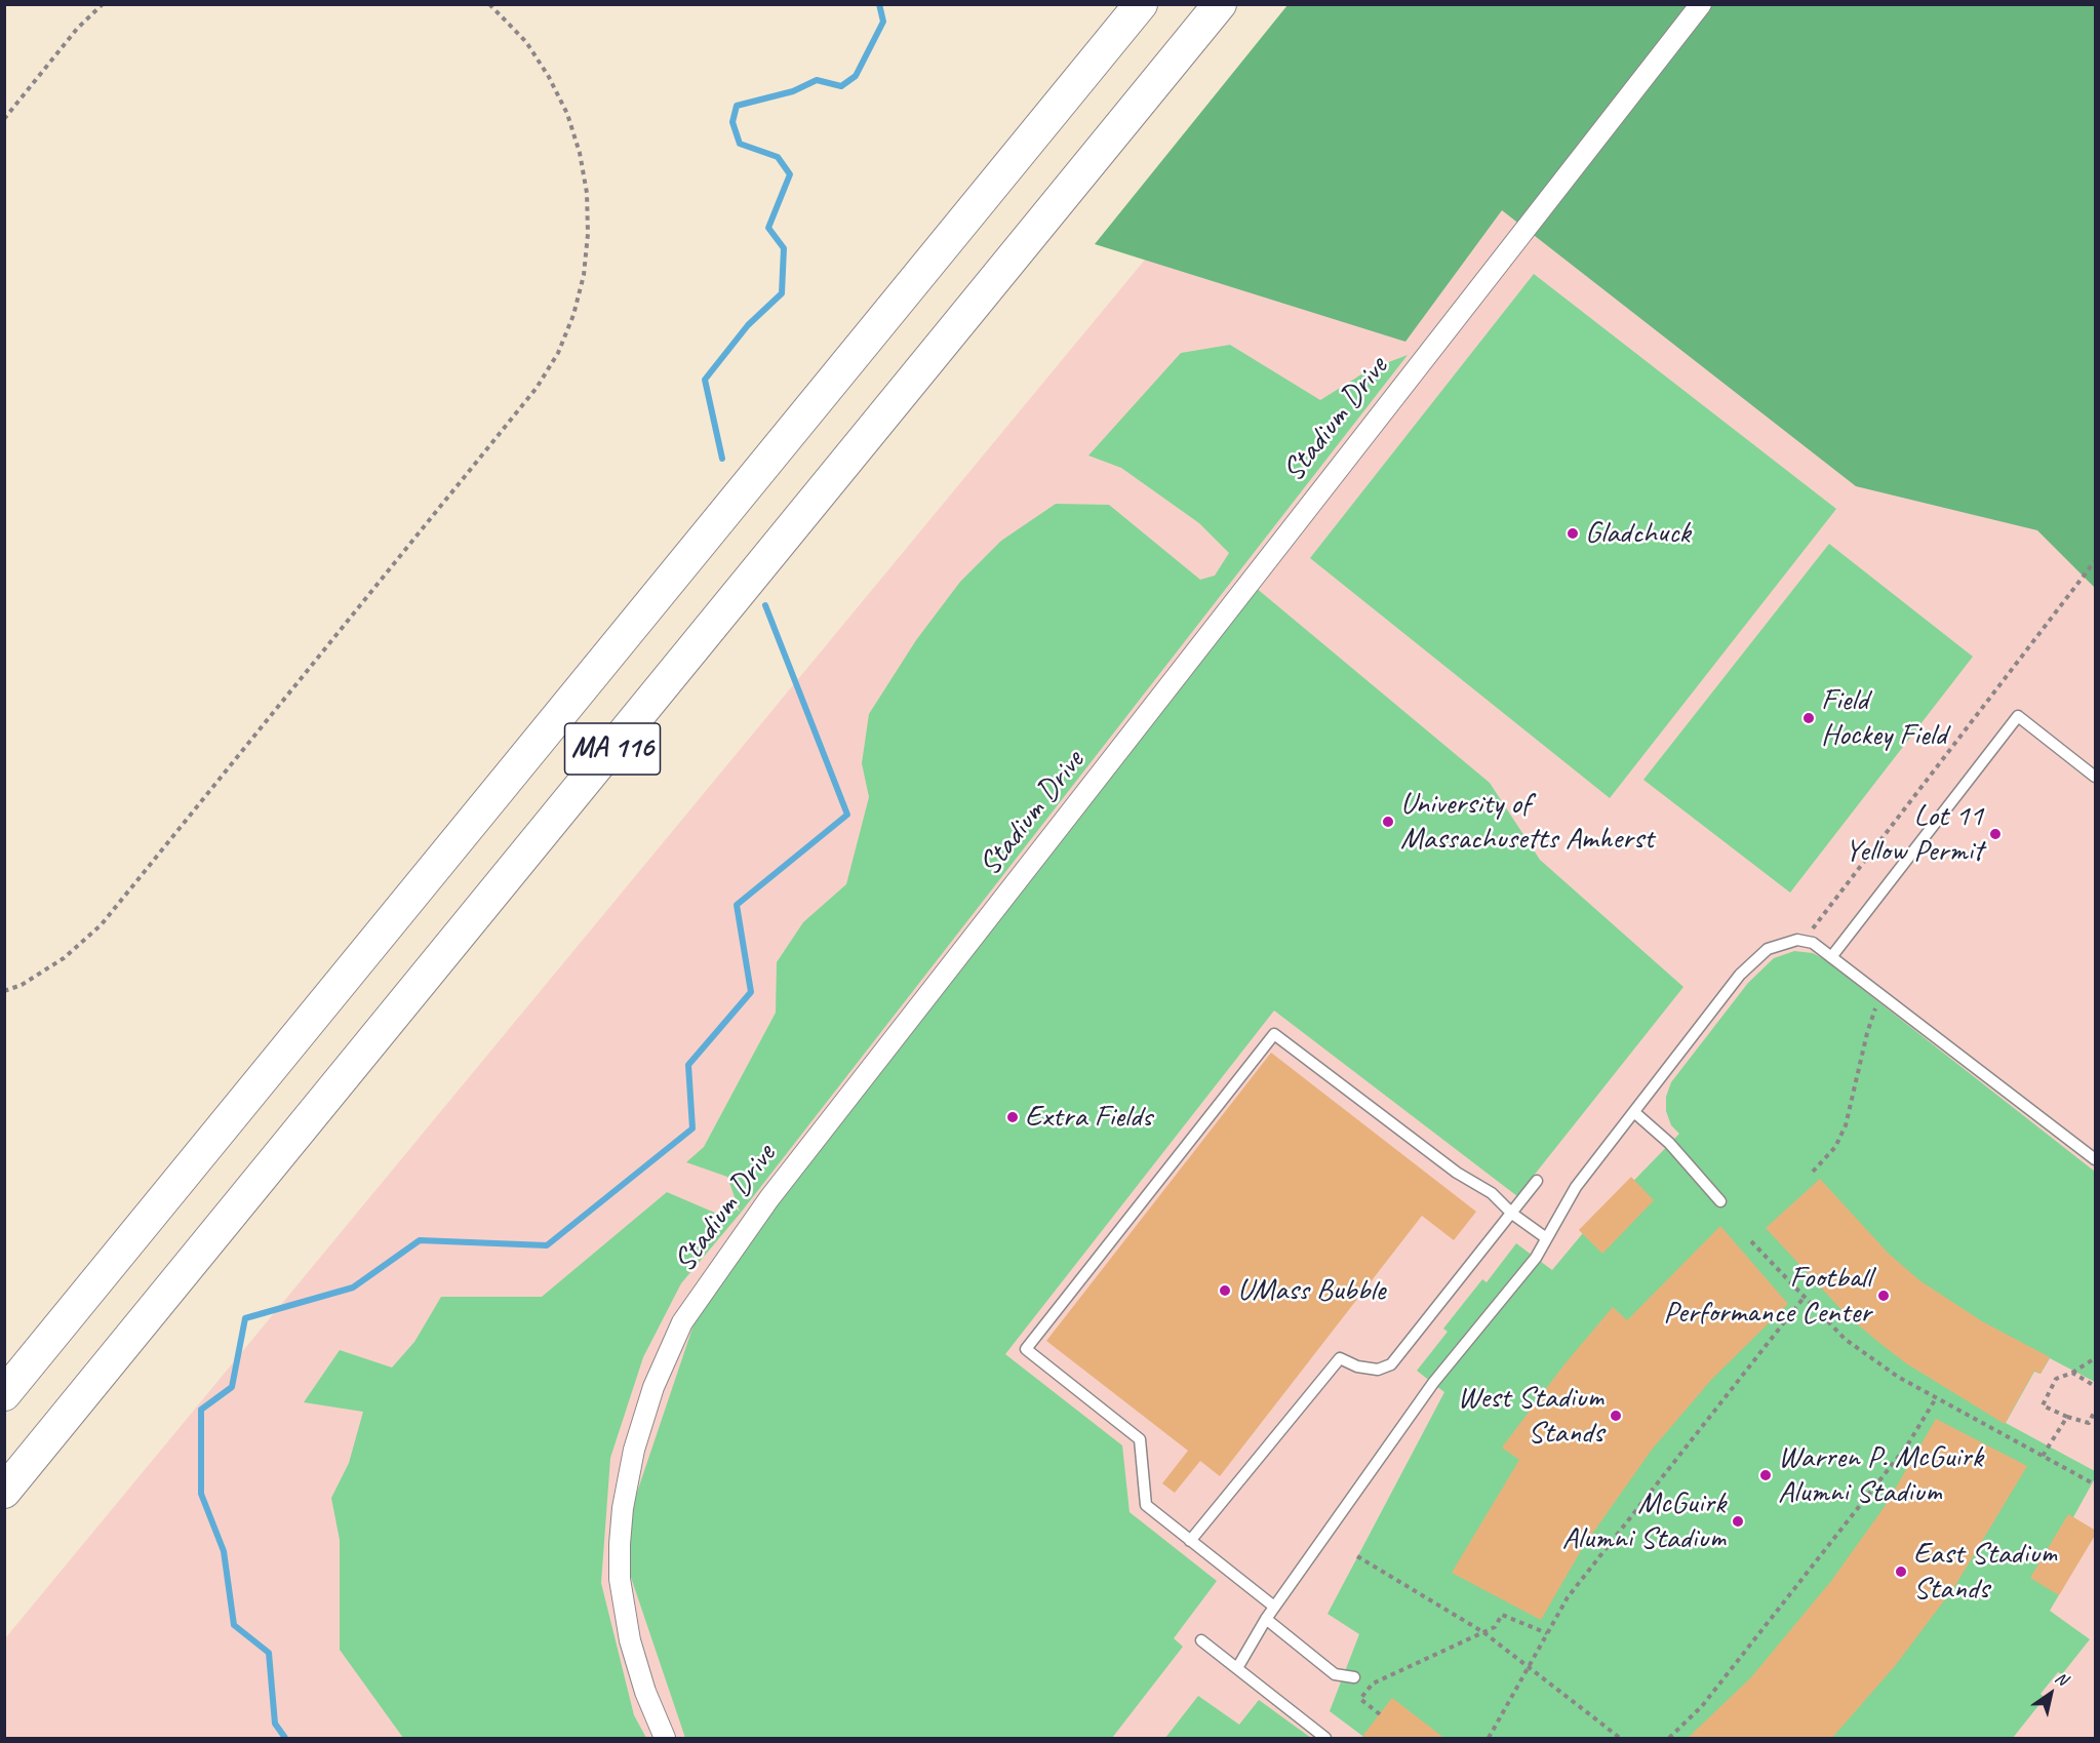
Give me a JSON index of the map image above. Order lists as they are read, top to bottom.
{
  "streets": {
    "main road": ["MA 116"],
    "street": ["Stadium Drive"]
  },
  "places": [
    "Gladchuck",
    "Field Hockey Field",
    "University of Massachusetts Amherst",
    "Lot 11 Yellow Permit",
    "Extra Fields",
    "UMass Bubble",
    "Football Performance Center",
    "West Stadium Stands",
    "Warren P. McGuirk Alumni Stadium",
    "McGuirk Alumni Stadium",
    "East Stadium Stands"
  ],
  "north": "top right"
}
